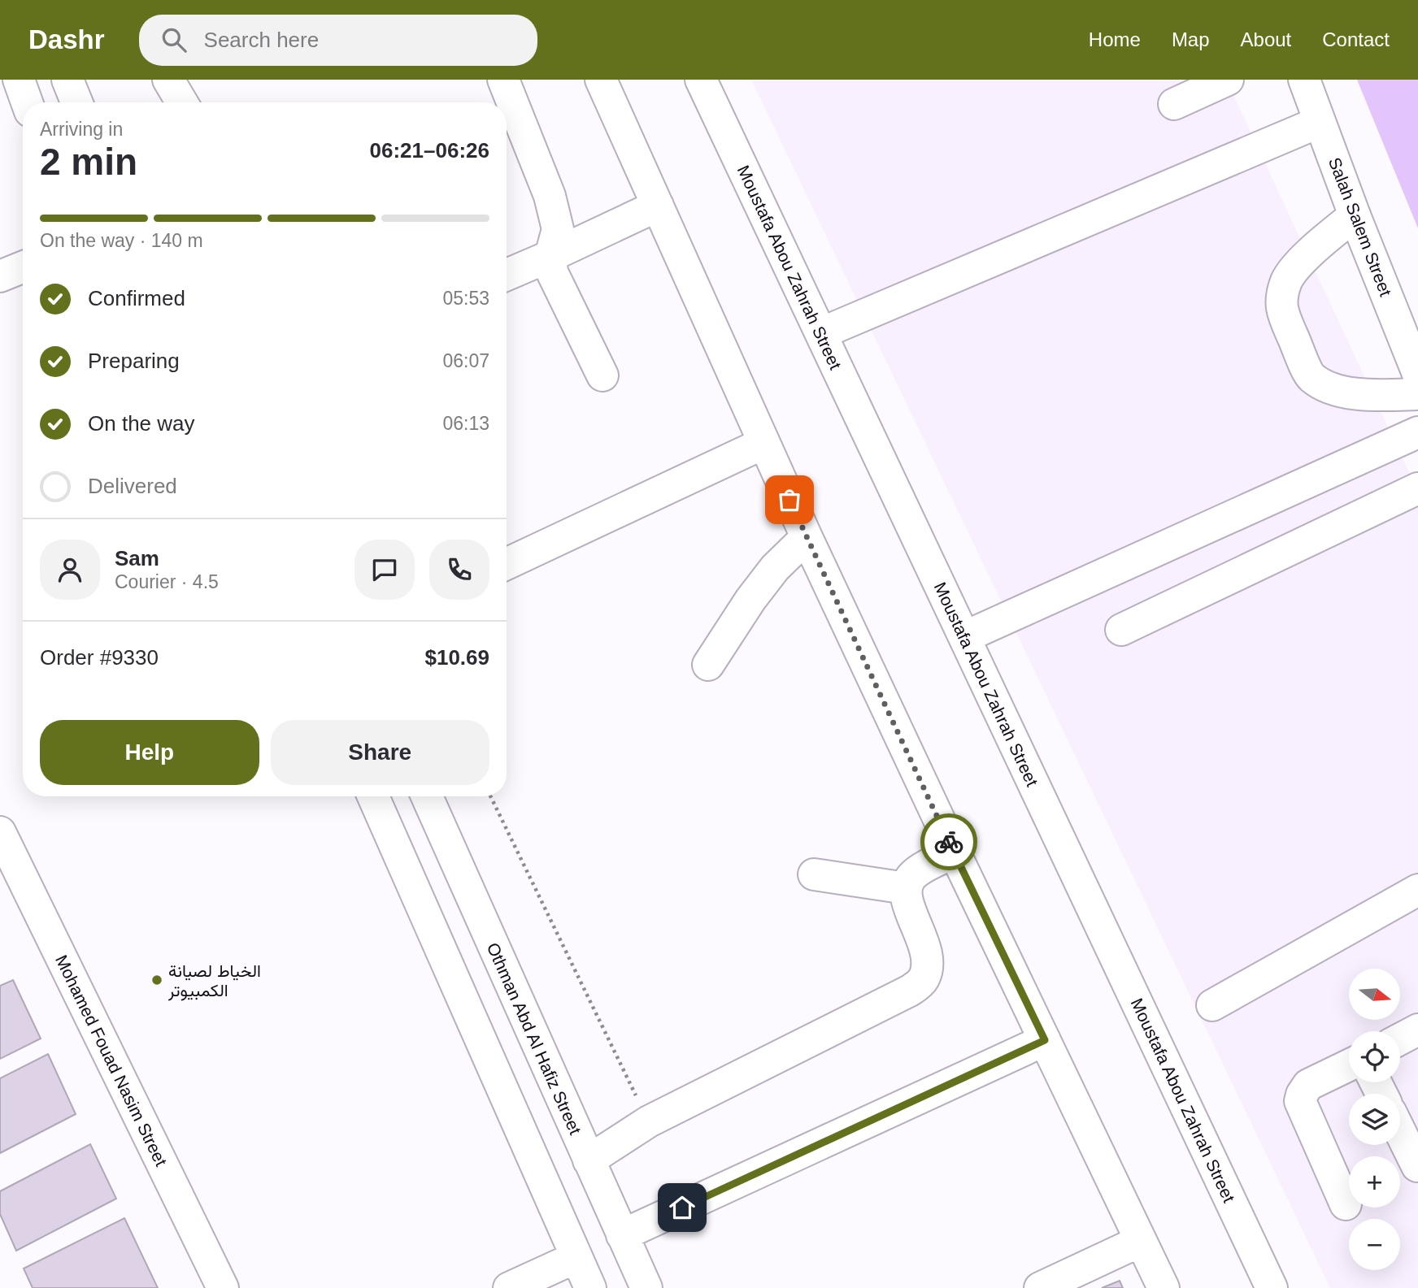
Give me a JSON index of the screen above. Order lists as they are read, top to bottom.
{
  "streets": {
    "main road": [
      "Salah Salem Street",
      "Moustafa Abou Zahrah Street",
      "Othman Abd Al Hafiz Street",
      "Mohamed Fouad Nasim Street"
    ]
  },
  "places": ["الخياط لصيانة الكمبيوتر"],
  "north": "right",
  "page": {
    "header": "Dashr",
    "search": "Search here",
    "nav": [
      "Home",
      "Map",
      "About",
      "Contact"
    ],
    "heading": ["2 min", "Arriving in", "06:21–06:26"],
    "panel": [
      "Sam",
      "Courier · 4.5",
      "Order #9330",
      "$10.69"
    ],
    "bar": "On the way · 140 m",
    "list": [
      ["Confirmed", "05:53"],
      ["Preparing", "06:07"],
      ["On the way", "06:13"],
      "Delivered"
    ],
    "buttons": ["Help", "Share"],
    "map_buttons": ["+", "−"]
  }
}
